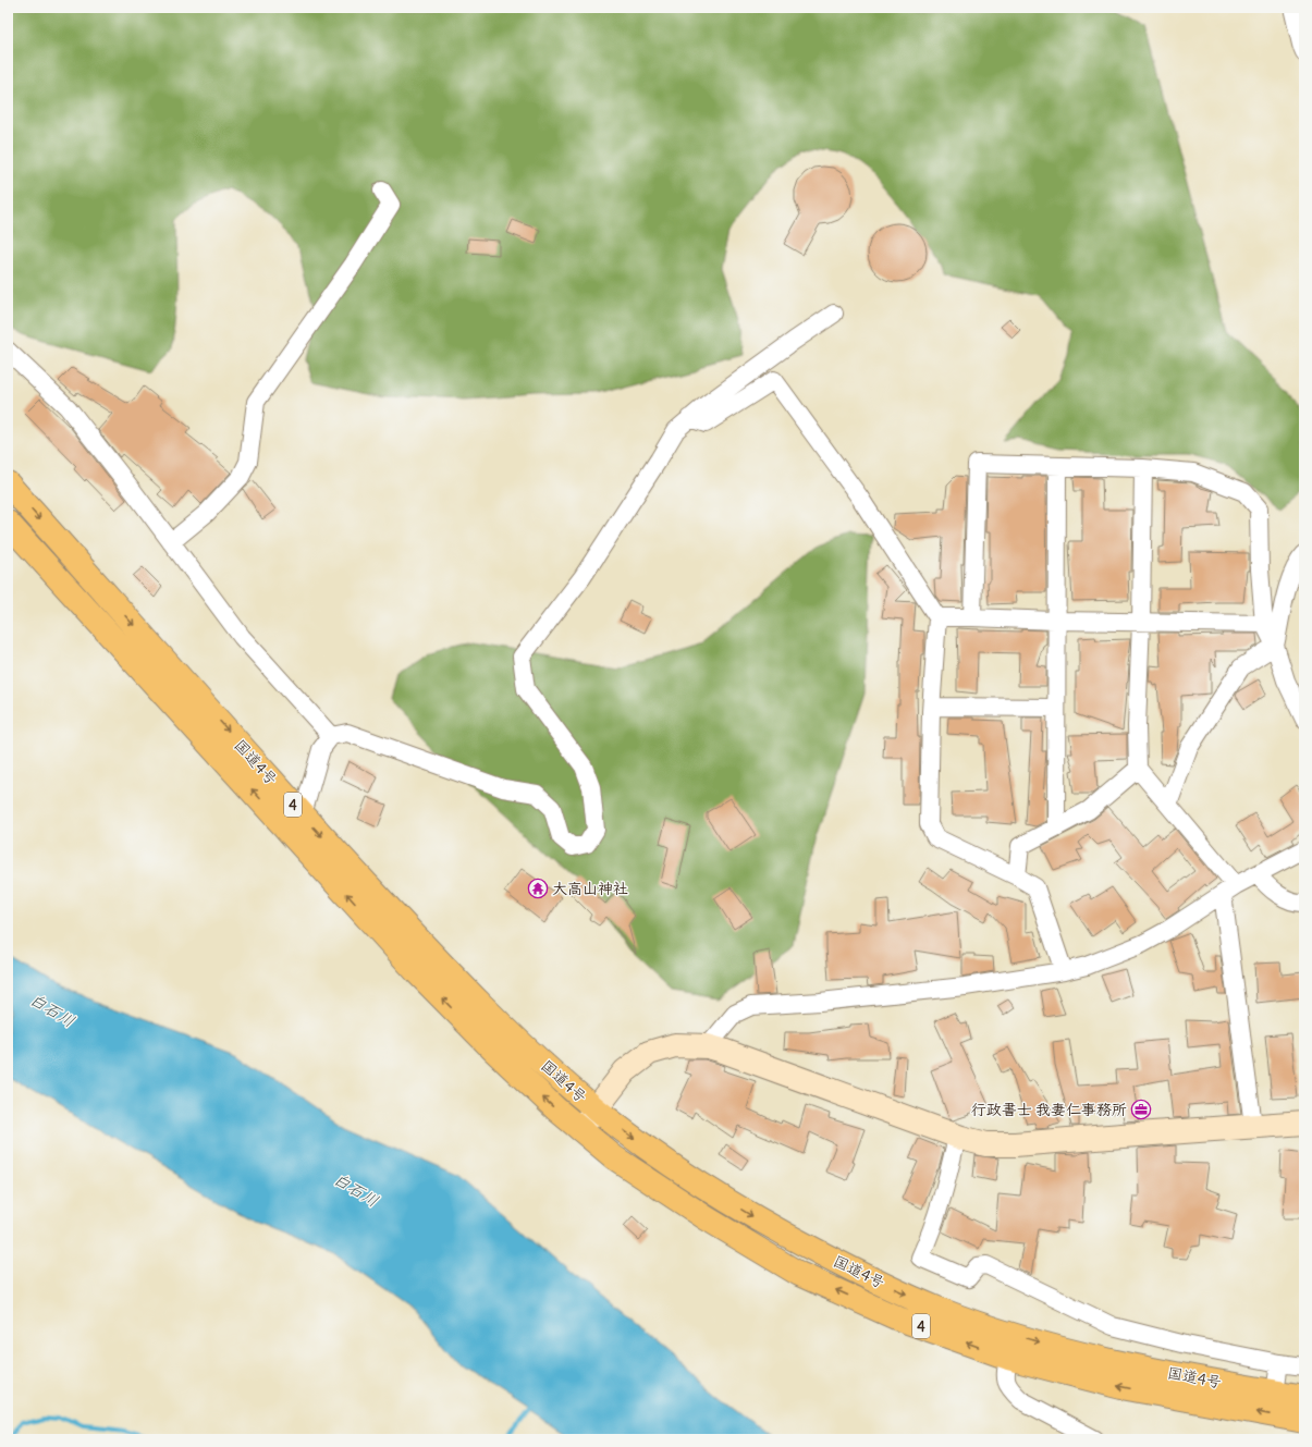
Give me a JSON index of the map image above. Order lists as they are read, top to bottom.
{
  "streets": {
    "highway": ["国道4号", "4"]
  },
  "water": ["白石川"],
  "places": {
    "temple": ["大高山神社"],
    "office": ["行政書士 我妻仁事務所"]
  }
}
